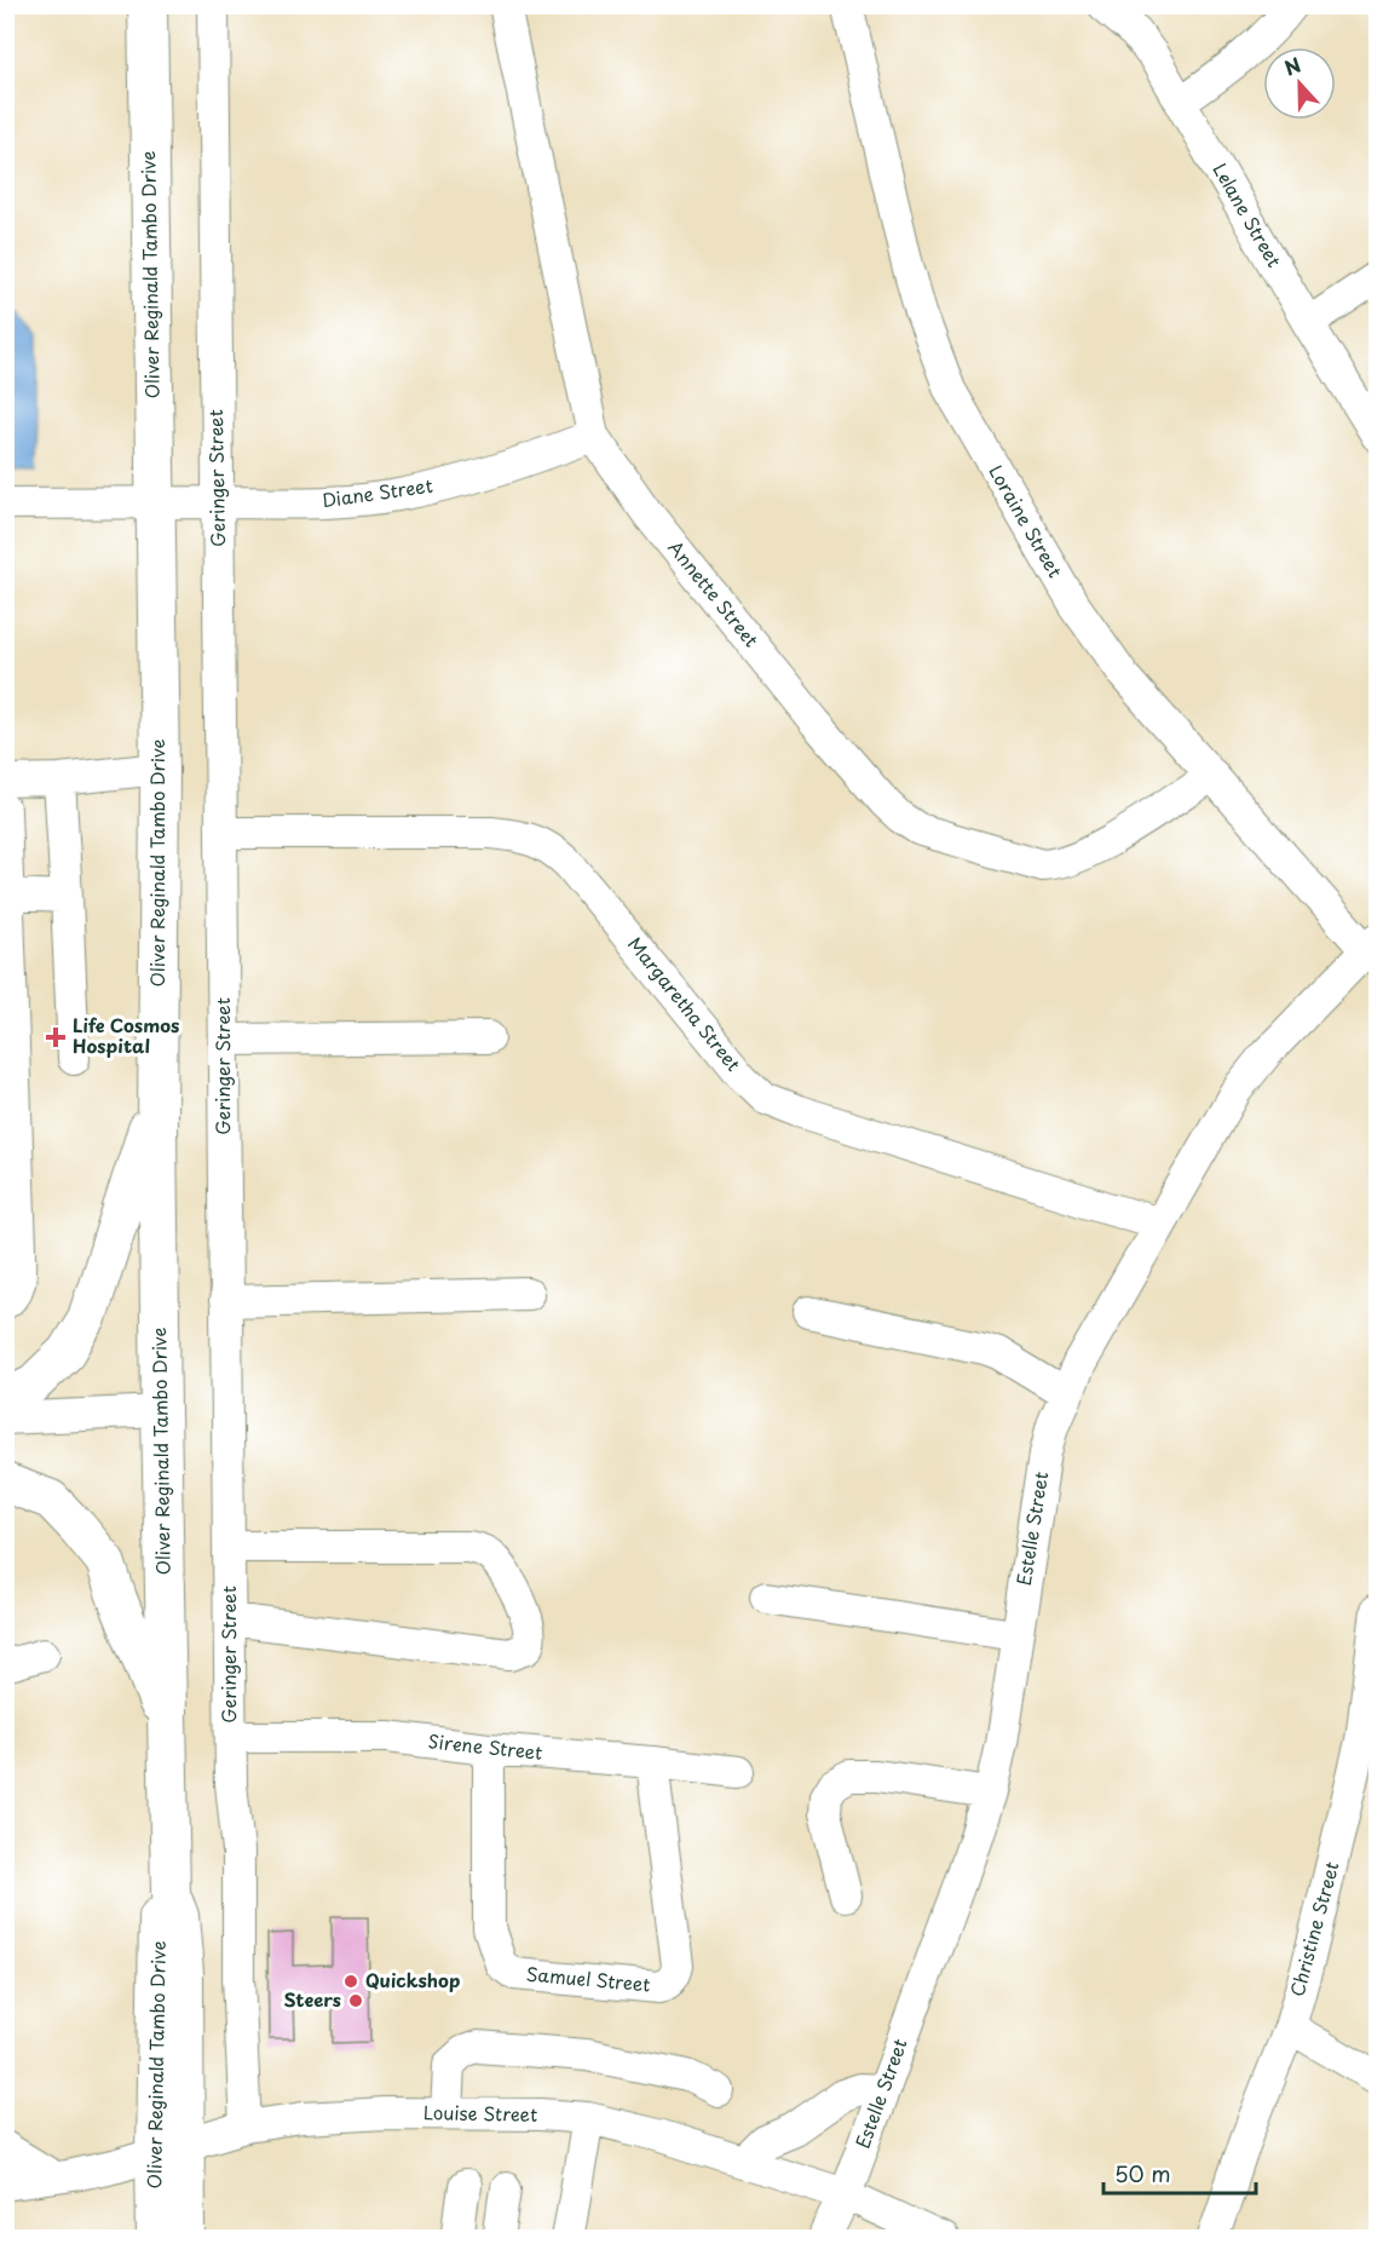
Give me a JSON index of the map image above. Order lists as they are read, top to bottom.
{
  "streets": {
    "main road": ["Oliver Reginald Tambo Drive"],
    "street": [
      "Lelane Street",
      "Geringer Street",
      "Diane Street",
      "Loraine Street",
      "Annette Street",
      "Margaretha Street",
      "Estelle Street",
      "Sirene Street",
      "Christine Street",
      "Samuel Street",
      "Louise Street"
    ]
  },
  "crossings": [
    ["Oliver Reginald Tambo Drive", "Diane Street"],
    ["Oliver Reginald Tambo Drive", "Louise Street"],
    ["Geringer Street", "Diane Street"],
    ["Geringer Street", "Margaretha Street"],
    ["Geringer Street", "Sirene Street"],
    ["Geringer Street", "Louise Street"],
    ["Diane Street", "Annette Street"],
    ["Loraine Street", "Annette Street"],
    ["Loraine Street", "Estelle Street"],
    ["Margaretha Street", "Estelle Street"],
    ["Estelle Street", "Louise Street"],
    ["Sirene Street", "Samuel Street"]
  ],
  "places": {
    "health": ["Life Cosmos Hospital"],
    "other": ["Quickshop", "Steers"]
  },
  "scale_bar": "50 m",
  "north": "top"
}
